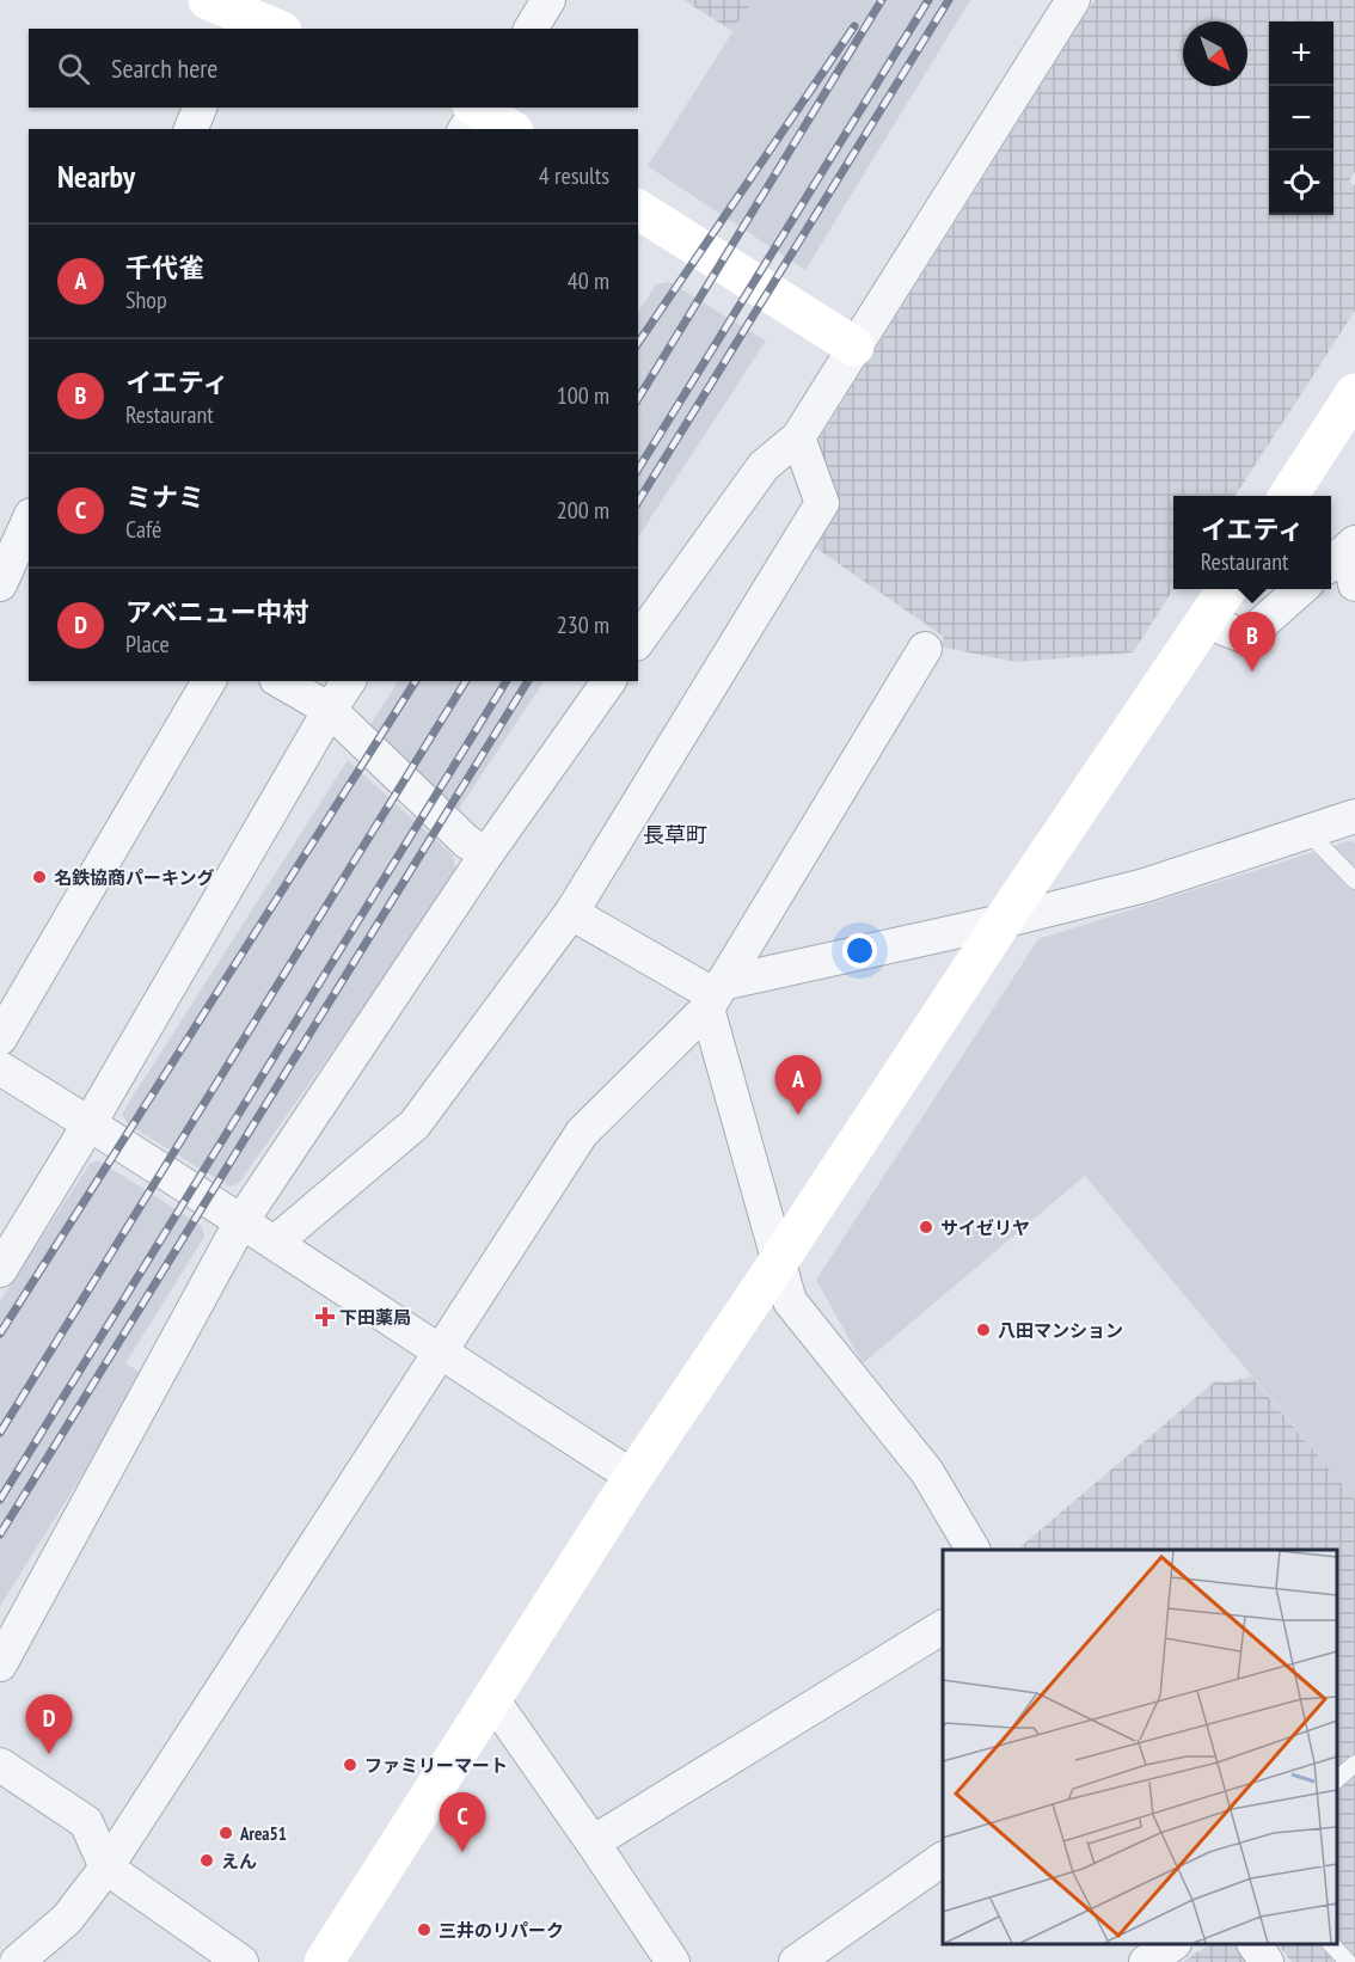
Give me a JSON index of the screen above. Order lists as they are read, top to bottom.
{
  "districts": ["長草町"],
  "places": {
    "other": [
      "名鉄協商パーキング",
      "サイゼリヤ",
      "八田マンション",
      "ファミリーマート",
      "Area51",
      "えん",
      "三井のリパーク"
    ],
    "health": ["下田薬局"]
  },
  "north": "bottom right",
  "page": {
    "map_buttons": ["+", "−"],
    "search": "Search here",
    "heading": ["Nearby", "4 results"],
    "list": [
      {
        "mark": "A",
        "name": "千代雀",
        "note": "Shop",
        "value": "40 m"
      },
      {
        "mark": "B",
        "name": "イエティ",
        "note": "Restaurant",
        "value": "100 m"
      },
      {
        "mark": "C",
        "name": "ミナミ",
        "note": "Café",
        "value": "200 m"
      },
      {
        "mark": "D",
        "name": "アベニュー中村",
        "note": "Place",
        "value": "230 m"
      }
    ],
    "popup": ["イエティ", "Restaurant"],
    "pins": [
      "B",
      "A",
      "D",
      "C"
    ]
  }
}
